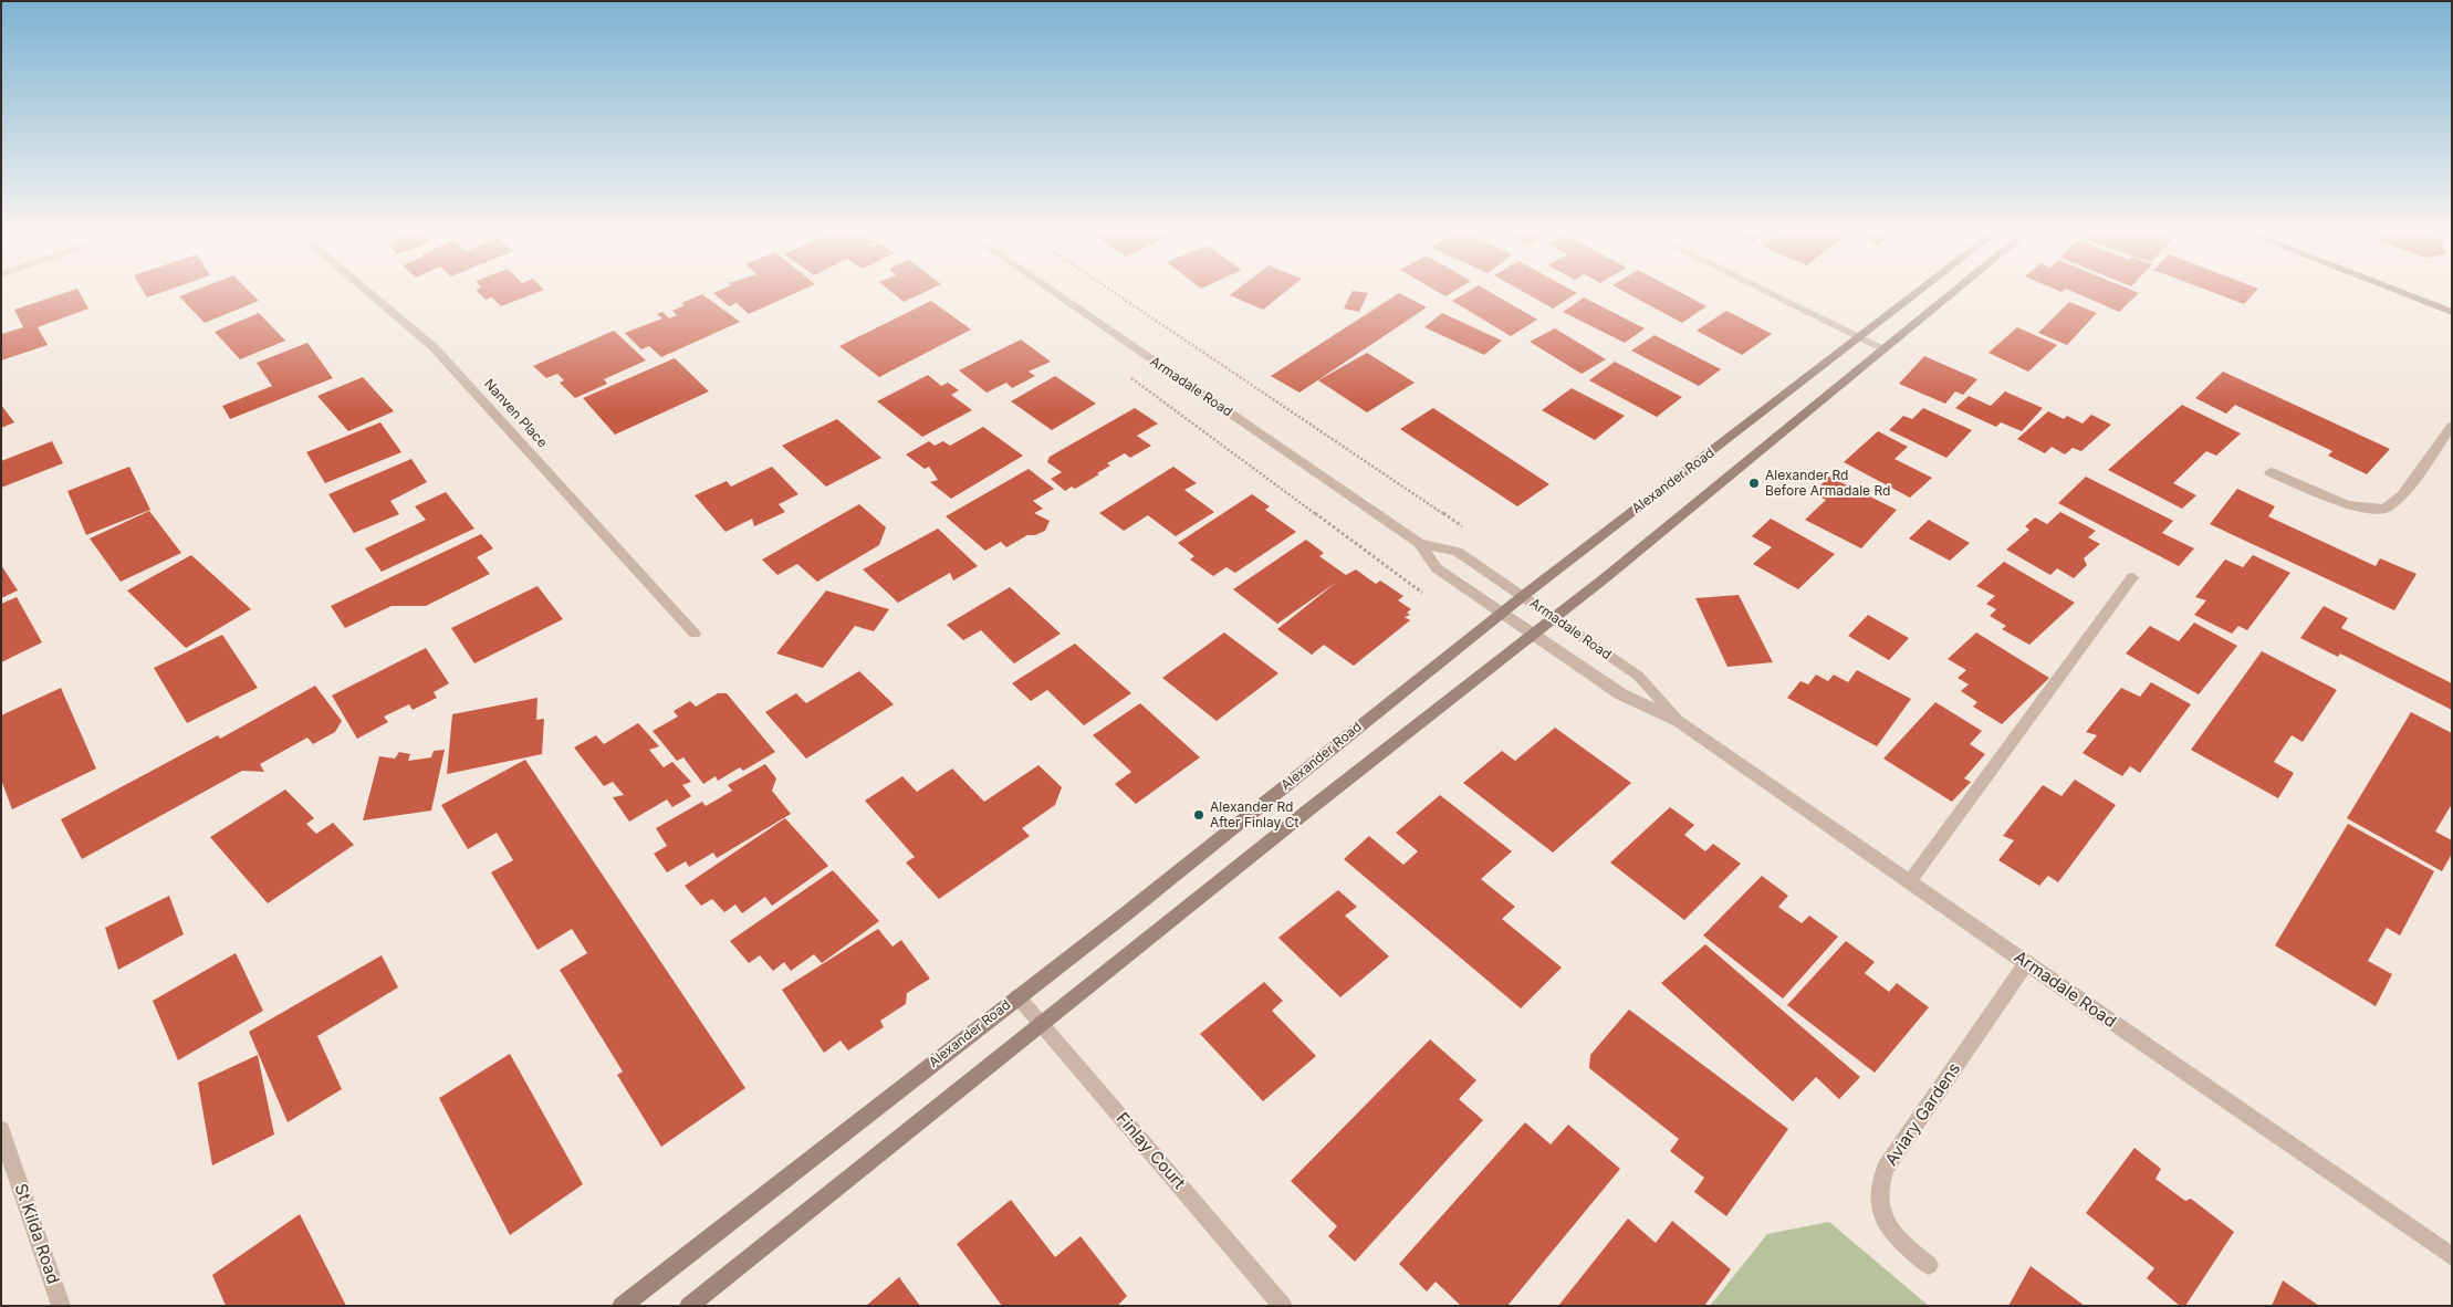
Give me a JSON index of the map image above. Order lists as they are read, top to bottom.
{
  "streets": {
    "main road": ["Alexander Road"],
    "street": [
      "Armadale Road",
      "Nanven Place",
      "Aviary Gardens",
      "Finlay Court",
      "St Kilda Road"
    ]
  },
  "crossings": [
    ["Armadale Road", "Alexander Road"],
    ["Armadale Road", "Aviary Gardens"],
    ["Alexander Road", "Finlay Court"]
  ],
  "places": ["Alexander Rd Before Armadale Rd", "Alexander Rd After Finlay Ct"]
}
